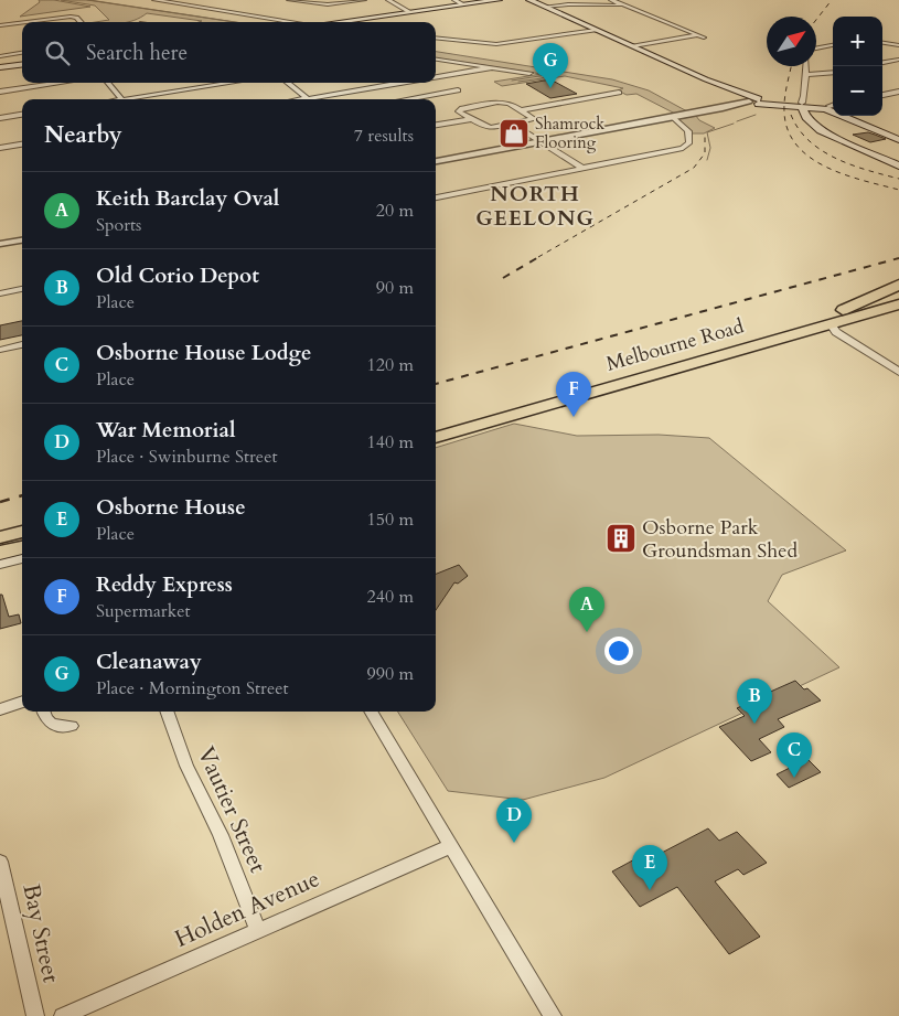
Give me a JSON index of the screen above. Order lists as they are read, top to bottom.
{
  "streets": {
    "highway": ["Melbourne Road"],
    "street": ["Vautier Street", "Holden Avenue", "Bay Street"]
  },
  "crossings": [
    ["Vautier Street", "Holden Avenue"]
  ],
  "districts": ["NORTH GEELONG"],
  "places": {
    "shop": ["Shamrock Flooring"],
    "building": ["Osborne Park Groundsman Shed"]
  },
  "north": "top right",
  "page": {
    "map_buttons": ["+", "−"],
    "search": "Search here",
    "pins": [
      "G",
      "F",
      "A",
      "B",
      "C",
      "D",
      "E"
    ],
    "heading": ["Nearby", "7 results"],
    "list": [
      {
        "mark": "A",
        "name": "Keith Barclay Oval",
        "note": "Sports",
        "value": "20 m"
      },
      {
        "mark": "B",
        "name": "Old Corio Depot",
        "note": "Place",
        "value": "90 m"
      },
      {
        "mark": "C",
        "name": "Osborne House Lodge",
        "note": "Place",
        "value": "120 m"
      },
      {
        "mark": "D",
        "name": "War Memorial",
        "note": "Place · Swinburne Street",
        "value": "140 m"
      },
      {
        "mark": "E",
        "name": "Osborne House",
        "note": "Place",
        "value": "150 m"
      },
      {
        "mark": "F",
        "name": "Reddy Express",
        "note": "Supermarket",
        "value": "240 m"
      },
      {
        "mark": "G",
        "name": "Cleanaway",
        "note": "Place · Mornington Street",
        "value": "990 m"
      }
    ]
  }
}
